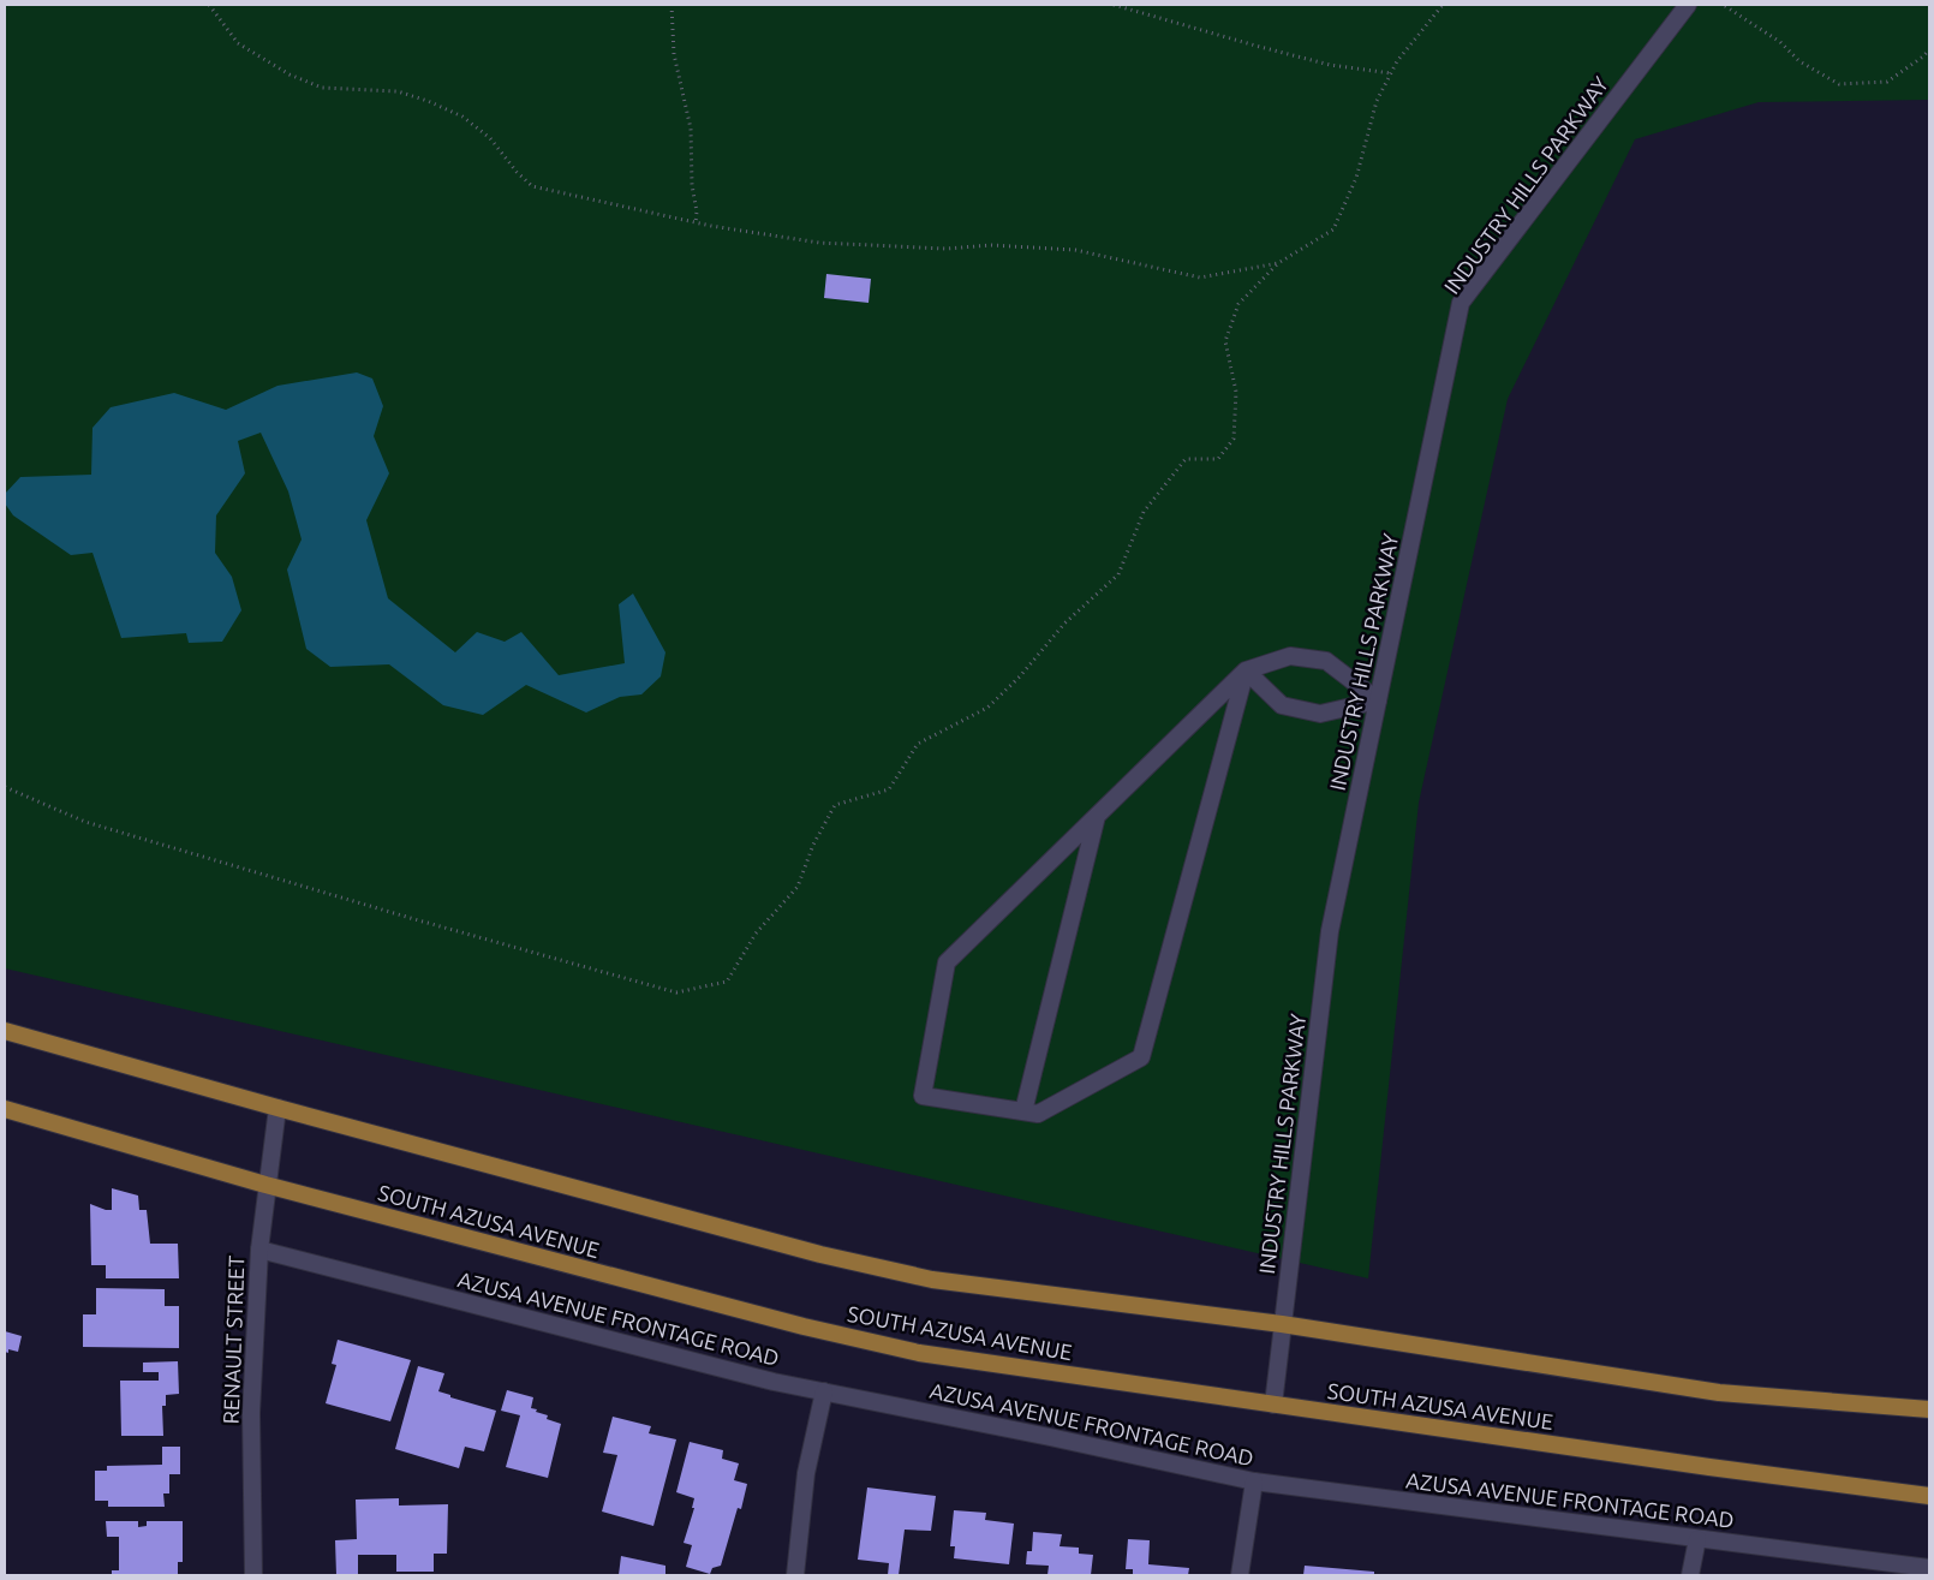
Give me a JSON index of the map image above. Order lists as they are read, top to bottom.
{
  "streets": {
    "main road": ["SOUTH AZUSA AVENUE"],
    "street": ["INDUSTRY HILLS PARKWAY", "AZUSA AVENUE FRONTAGE ROAD", "RENAULT STREET"]
  },
  "crossings": [
    ["INDUSTRY HILLS PARKWAY", "SOUTH AZUSA AVENUE"],
    ["SOUTH AZUSA AVENUE", "RENAULT STREET"],
    ["AZUSA AVENUE FRONTAGE ROAD", "RENAULT STREET"]
  ]
}
